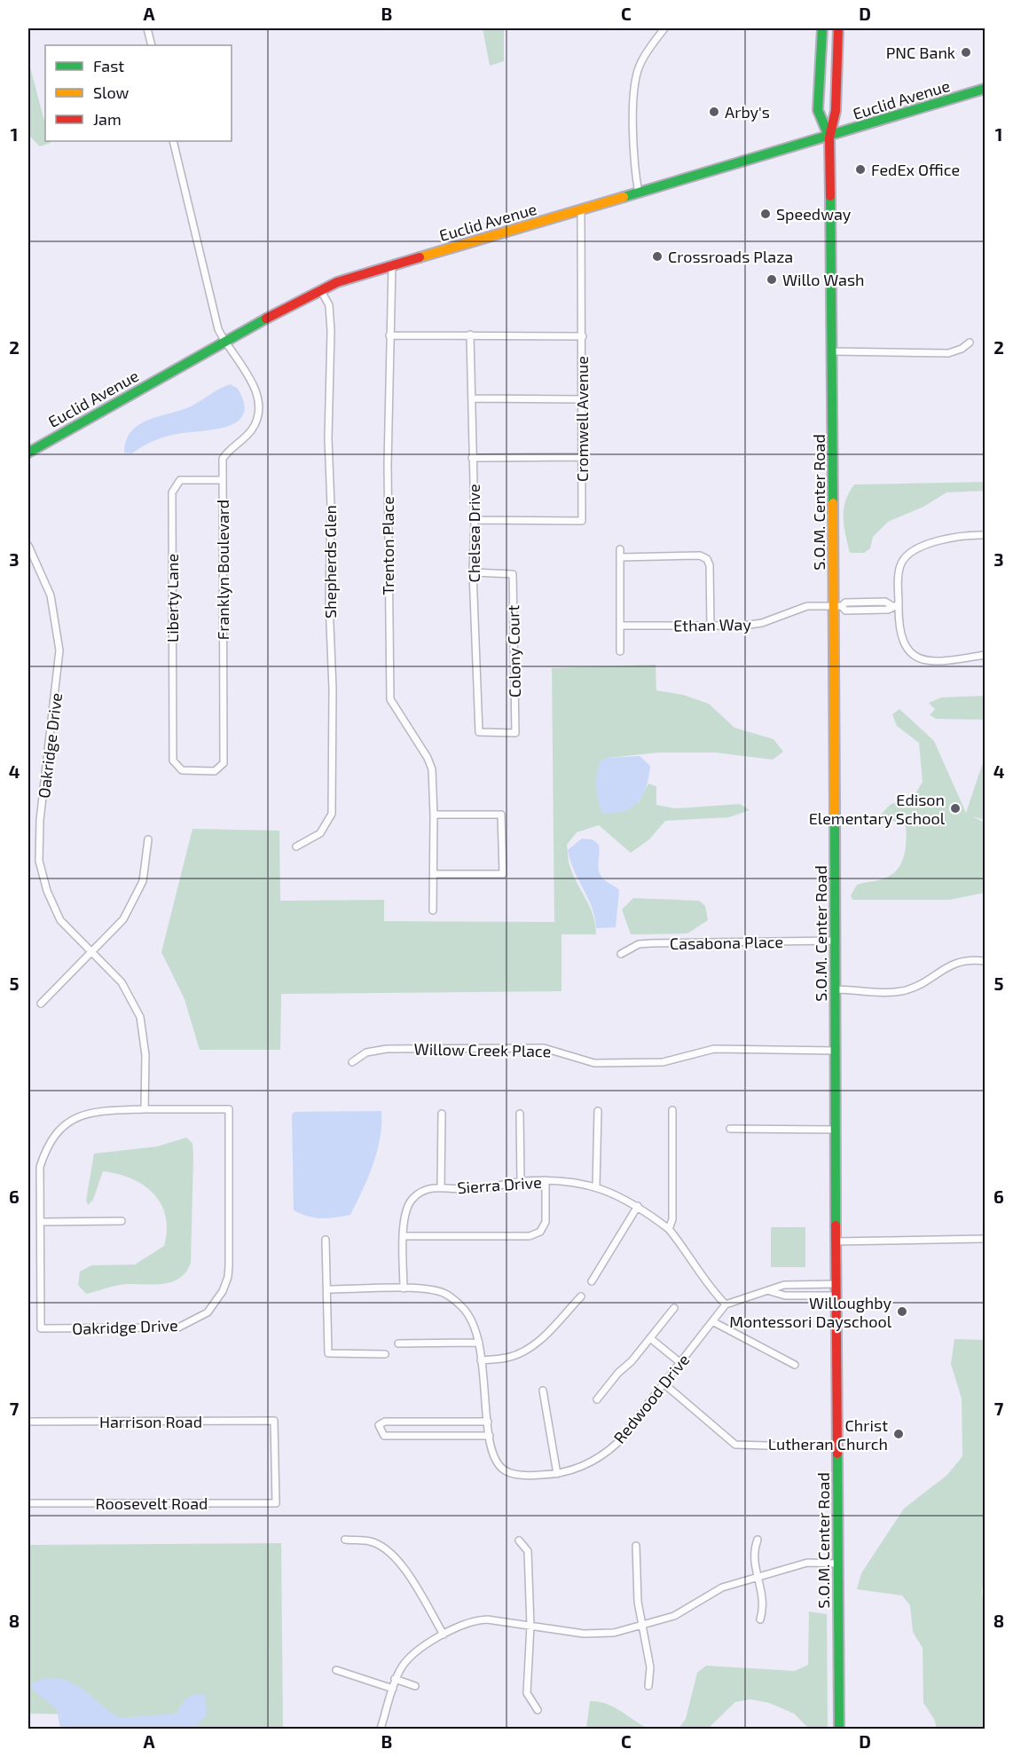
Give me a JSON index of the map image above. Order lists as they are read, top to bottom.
{
  "streets": {
    "main road": ["Euclid Avenue", "S.O.M. Center Road"],
    "street": [
      "Cromwell Avenue",
      "Chelsea Drive",
      "Trenton Place",
      "Shepherds Glen",
      "Franklyn Boulevard",
      "Liberty Lane",
      "Ethan Way",
      "Colony Court",
      "Oakridge Drive",
      "Casabona Place",
      "Willow Creek Place",
      "Sierra Drive",
      "Redwood Drive",
      "Harrison Road",
      "Roosevelt Road"
    ]
  },
  "crossings": [
    ["Euclid Avenue", "Cromwell Avenue"],
    ["Euclid Avenue", "S.O.M. Center Road"],
    ["Euclid Avenue", "Trenton Place"],
    ["Euclid Avenue", "Shepherds Glen"],
    ["Euclid Avenue", "Franklyn Boulevard"],
    ["Cromwell Avenue", "Chelsea Drive"],
    ["S.O.M. Center Road", "Ethan Way"],
    ["S.O.M. Center Road", "Casabona Place"],
    ["S.O.M. Center Road", "Willow Creek Place"],
    ["Chelsea Drive", "Colony Court"],
    ["Franklyn Boulevard", "Liberty Lane"],
    ["Sierra Drive", "Redwood Drive"],
    ["Harrison Road", "Roosevelt Road"]
  ],
  "places": [
    "PNC Bank",
    "Arby's",
    "FedEx Office",
    "Speedway",
    "Crossroads Plaza",
    "Willo Wash",
    "Edison Elementary School",
    "Willoughby Montessori Dayschool",
    "Christ Lutheran Church"
  ],
  "legend": ["Fast", "Slow", "Jam"],
  "grid": {
    "columns": [
      "A",
      "B",
      "C",
      "D"
    ],
    "rows": [
      "1",
      "2",
      "3",
      "4",
      "5",
      "6",
      "7",
      "8"
    ]
  }
}
